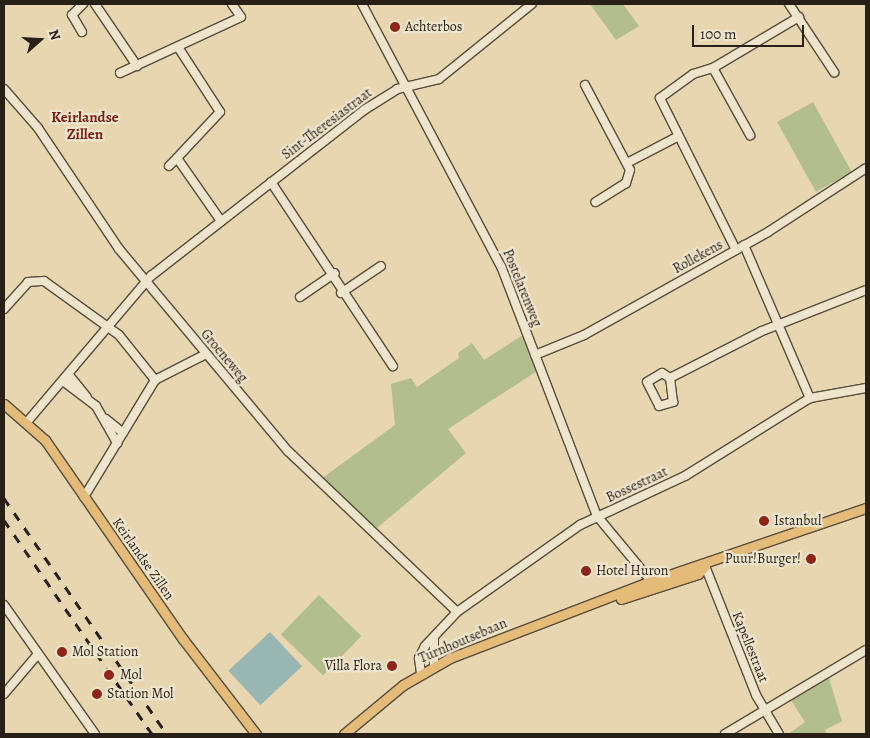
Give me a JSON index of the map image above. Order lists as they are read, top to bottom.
{
  "streets": {
    "main road": ["Keirlandse Zillen", "Turnhoutsebaan"],
    "street": [
      "Sint-Theresiastraat",
      "Rollekens",
      "Postelarenweg",
      "Groeneweg",
      "Bossestraat",
      "Kapellestraat"
    ]
  },
  "crossings": [
    ["Sint-Theresiastraat", "Postelarenweg"],
    ["Sint-Theresiastraat", "Groeneweg"],
    ["Sint-Theresiastraat", "Keirlandse Zillen"],
    ["Rollekens", "Postelarenweg"],
    ["Postelarenweg", "Bossestraat"],
    ["Postelarenweg", "Turnhoutsebaan"],
    ["Groeneweg", "Bossestraat"],
    ["Bossestraat", "Turnhoutsebaan"],
    ["Turnhoutsebaan", "Kapellestraat"]
  ],
  "districts": ["Keirlandse Zillen"],
  "places": [
    "Achterbos",
    "Istanbul",
    "Puur!Burger!",
    "Hotel Huron",
    "Mol Station",
    "Villa Flora",
    "Mol",
    "Station Mol"
  ],
  "scale_bar": "100 m",
  "north": "right"
}
